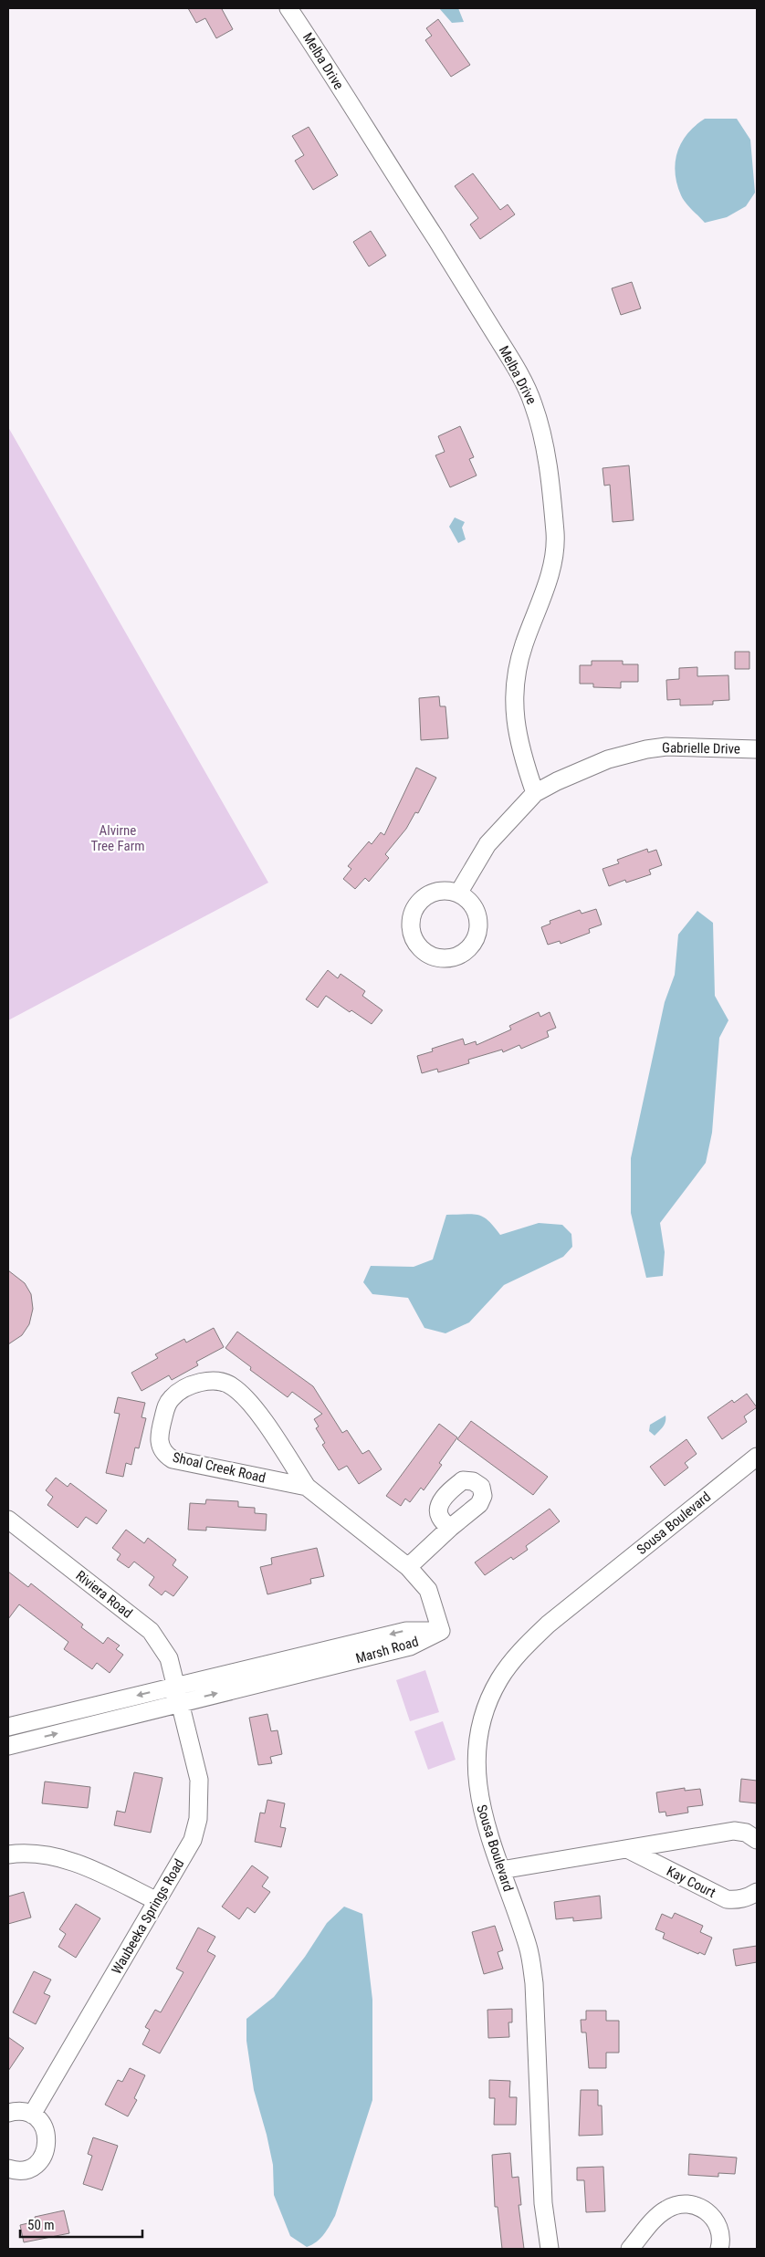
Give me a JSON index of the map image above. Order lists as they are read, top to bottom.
{
  "streets": {
    "street": [
      "Melba Drive",
      "Gabrielle Drive",
      "Shoal Creek Road",
      "Sousa Boulevard",
      "Riviera Road",
      "Marsh Road",
      "Kay Court",
      "Waubeeka Springs Road"
    ]
  },
  "crossings": [
    ["Melba Drive", "Gabrielle Drive"],
    ["Shoal Creek Road", "Marsh Road"],
    ["Riviera Road", "Marsh Road"],
    ["Riviera Road", "Waubeeka Springs Road"],
    ["Marsh Road", "Waubeeka Springs Road"]
  ],
  "parks": ["Alvirne Tree Farm"],
  "scale_bar": "50 m"
}
